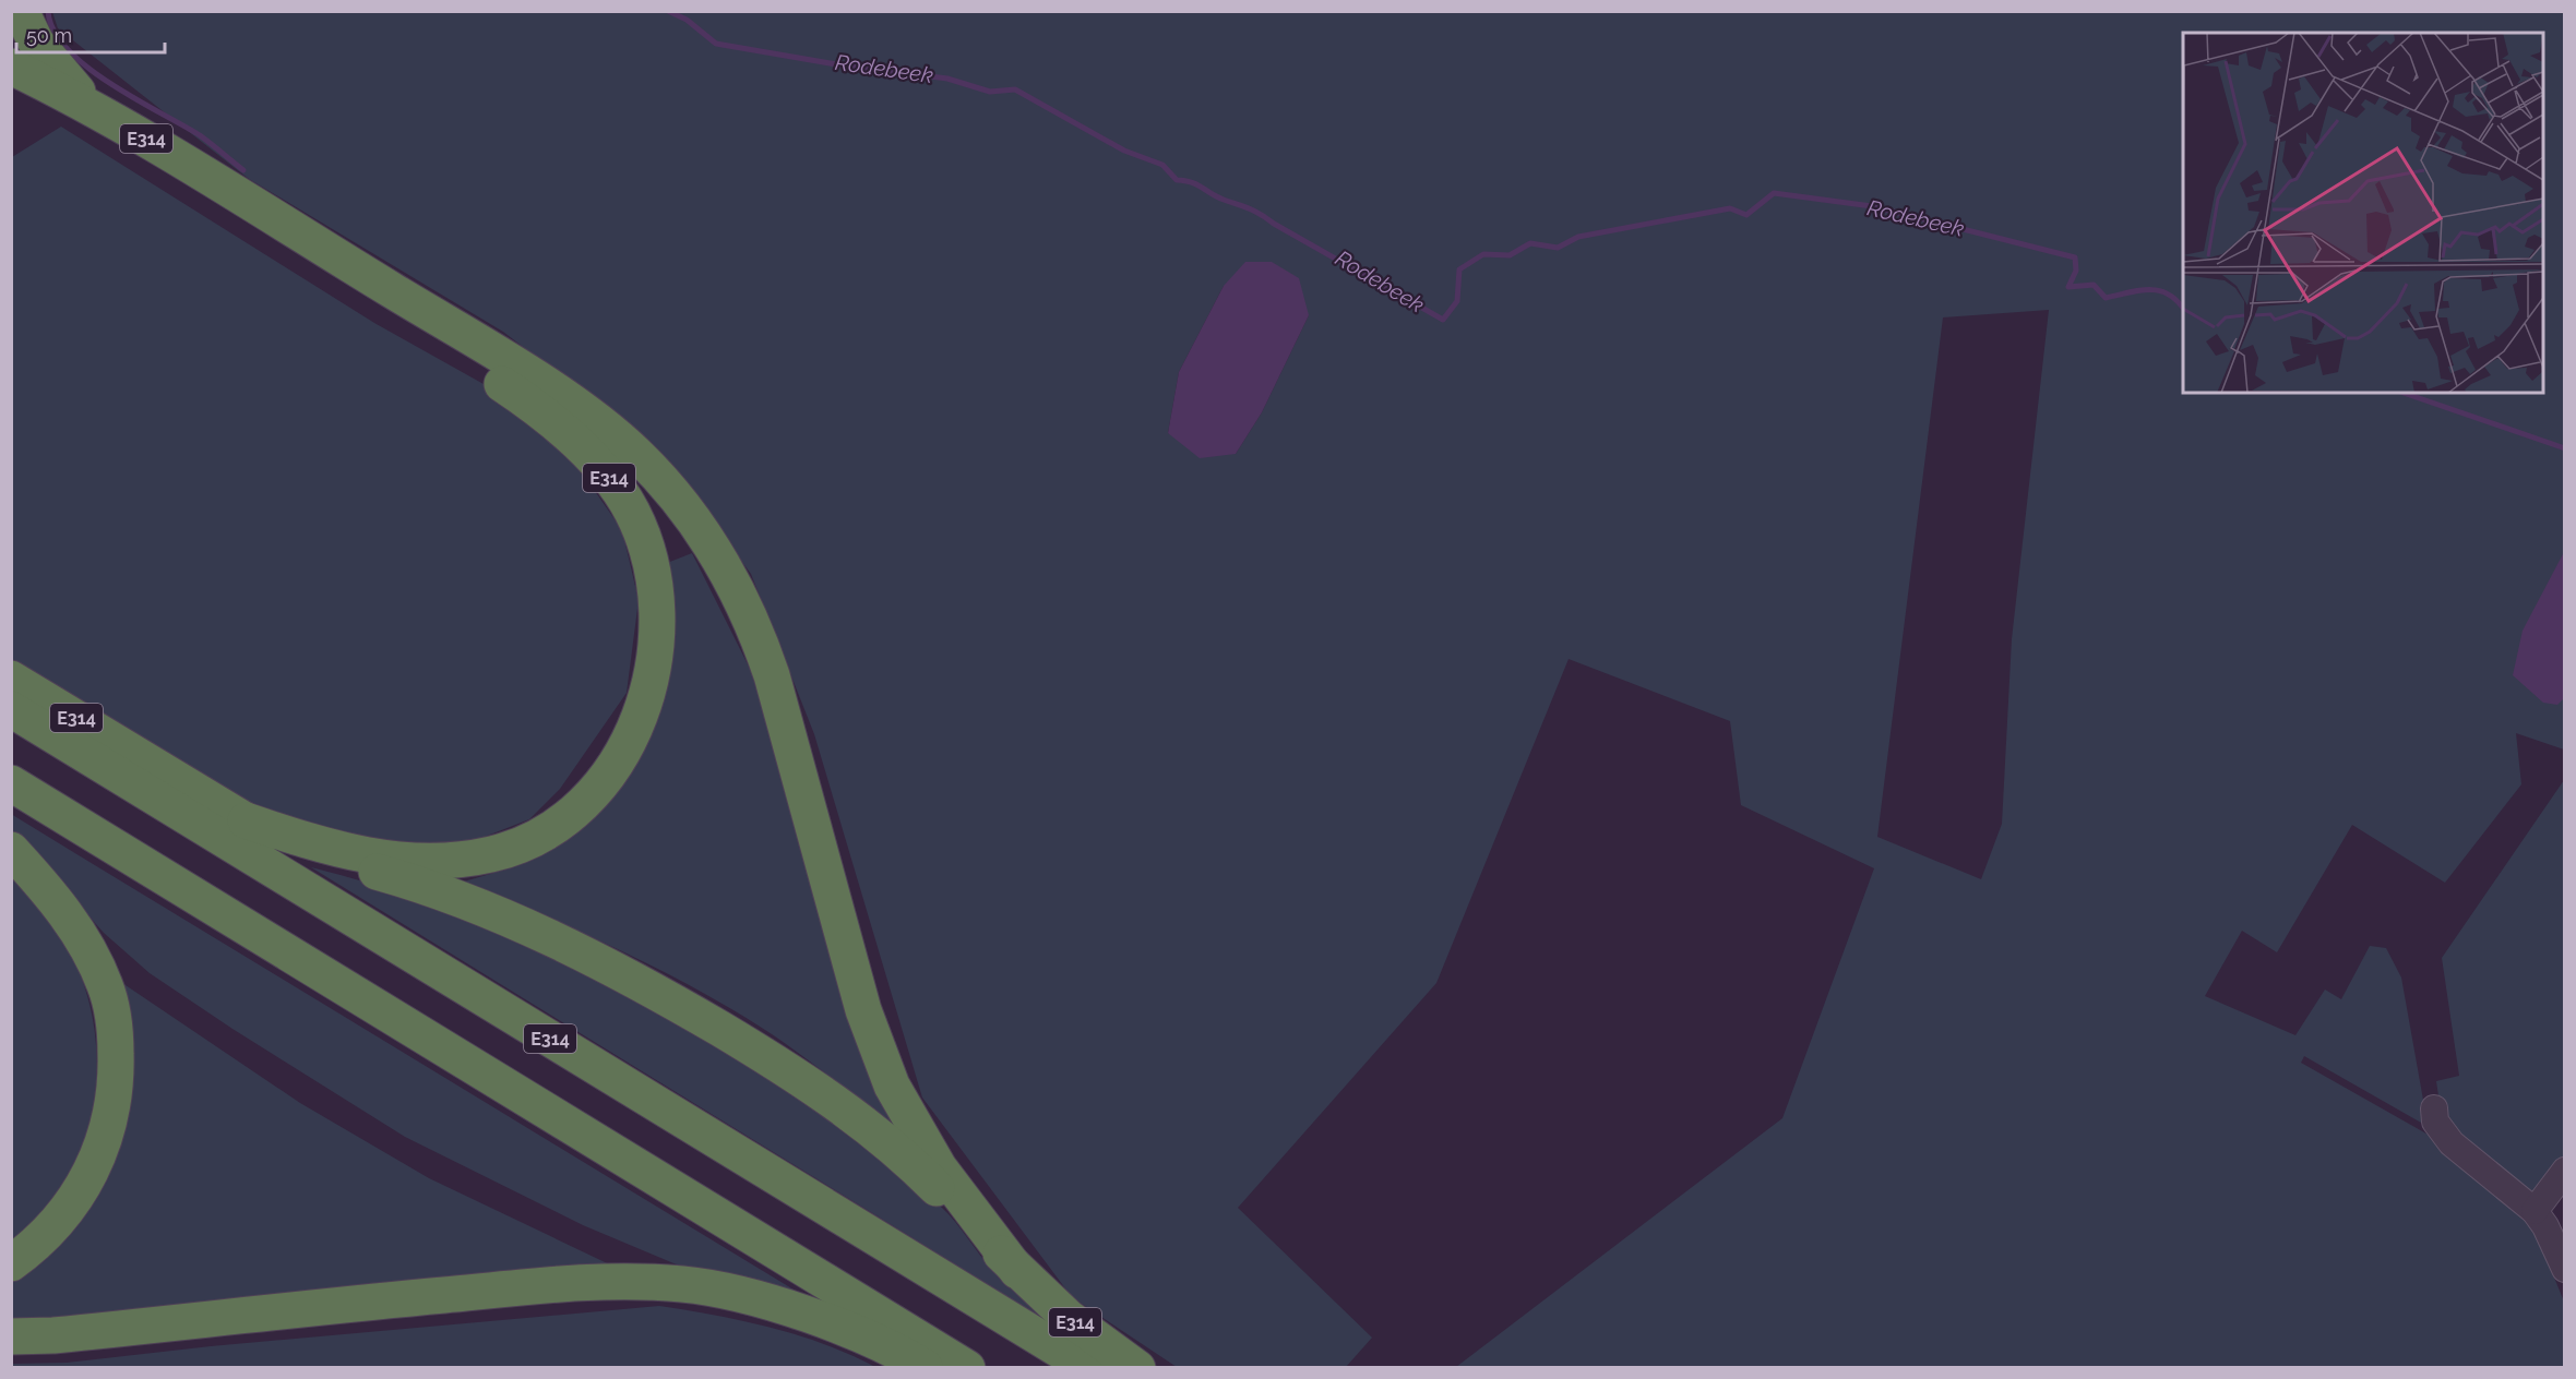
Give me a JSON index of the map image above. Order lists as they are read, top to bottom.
{
  "streets": {
    "highway": ["E314"]
  },
  "water": ["Rodebeek"],
  "scale_bar": "50 m"
}
